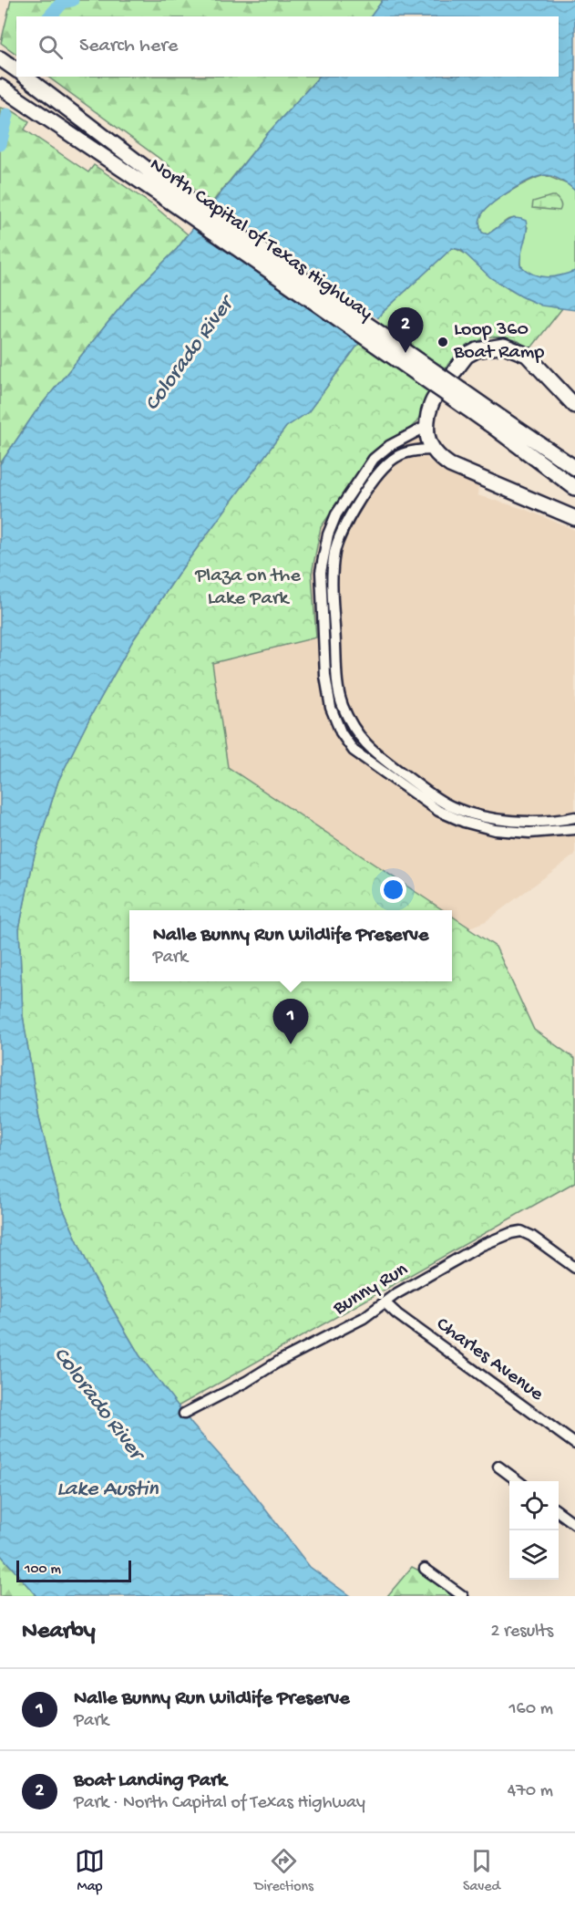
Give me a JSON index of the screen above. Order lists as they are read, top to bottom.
{
  "streets": {
    "highway": ["North Capital of Texas Highway"],
    "street": ["Bunny Run", "Charles Avenue"]
  },
  "crossings": [
    ["Bunny Run", "Charles Avenue"]
  ],
  "water": ["Colorado River", "Lake Austin"],
  "parks": ["Plaza on the Lake Park"],
  "places": ["Loop 360 Boat Ramp"],
  "scale_bar": "100 m",
  "page": {
    "search": "Search here",
    "pins": ["2", "1"],
    "popup": ["Nalle Bunny Run Wildlife Preserve", "Park"],
    "scale": "100 m",
    "heading": ["Nearby", "2 results"],
    "list": [
      {
        "mark": "1",
        "name": "Nalle Bunny Run Wildlife Preserve",
        "note": "Park",
        "value": "160 m"
      },
      {
        "mark": "2",
        "name": "Boat Landing Park",
        "note": "Park · North Capital of Texas Highway",
        "value": "470 m"
      }
    ],
    "nav": ["Map", "Directions", "Saved"]
  }
}
